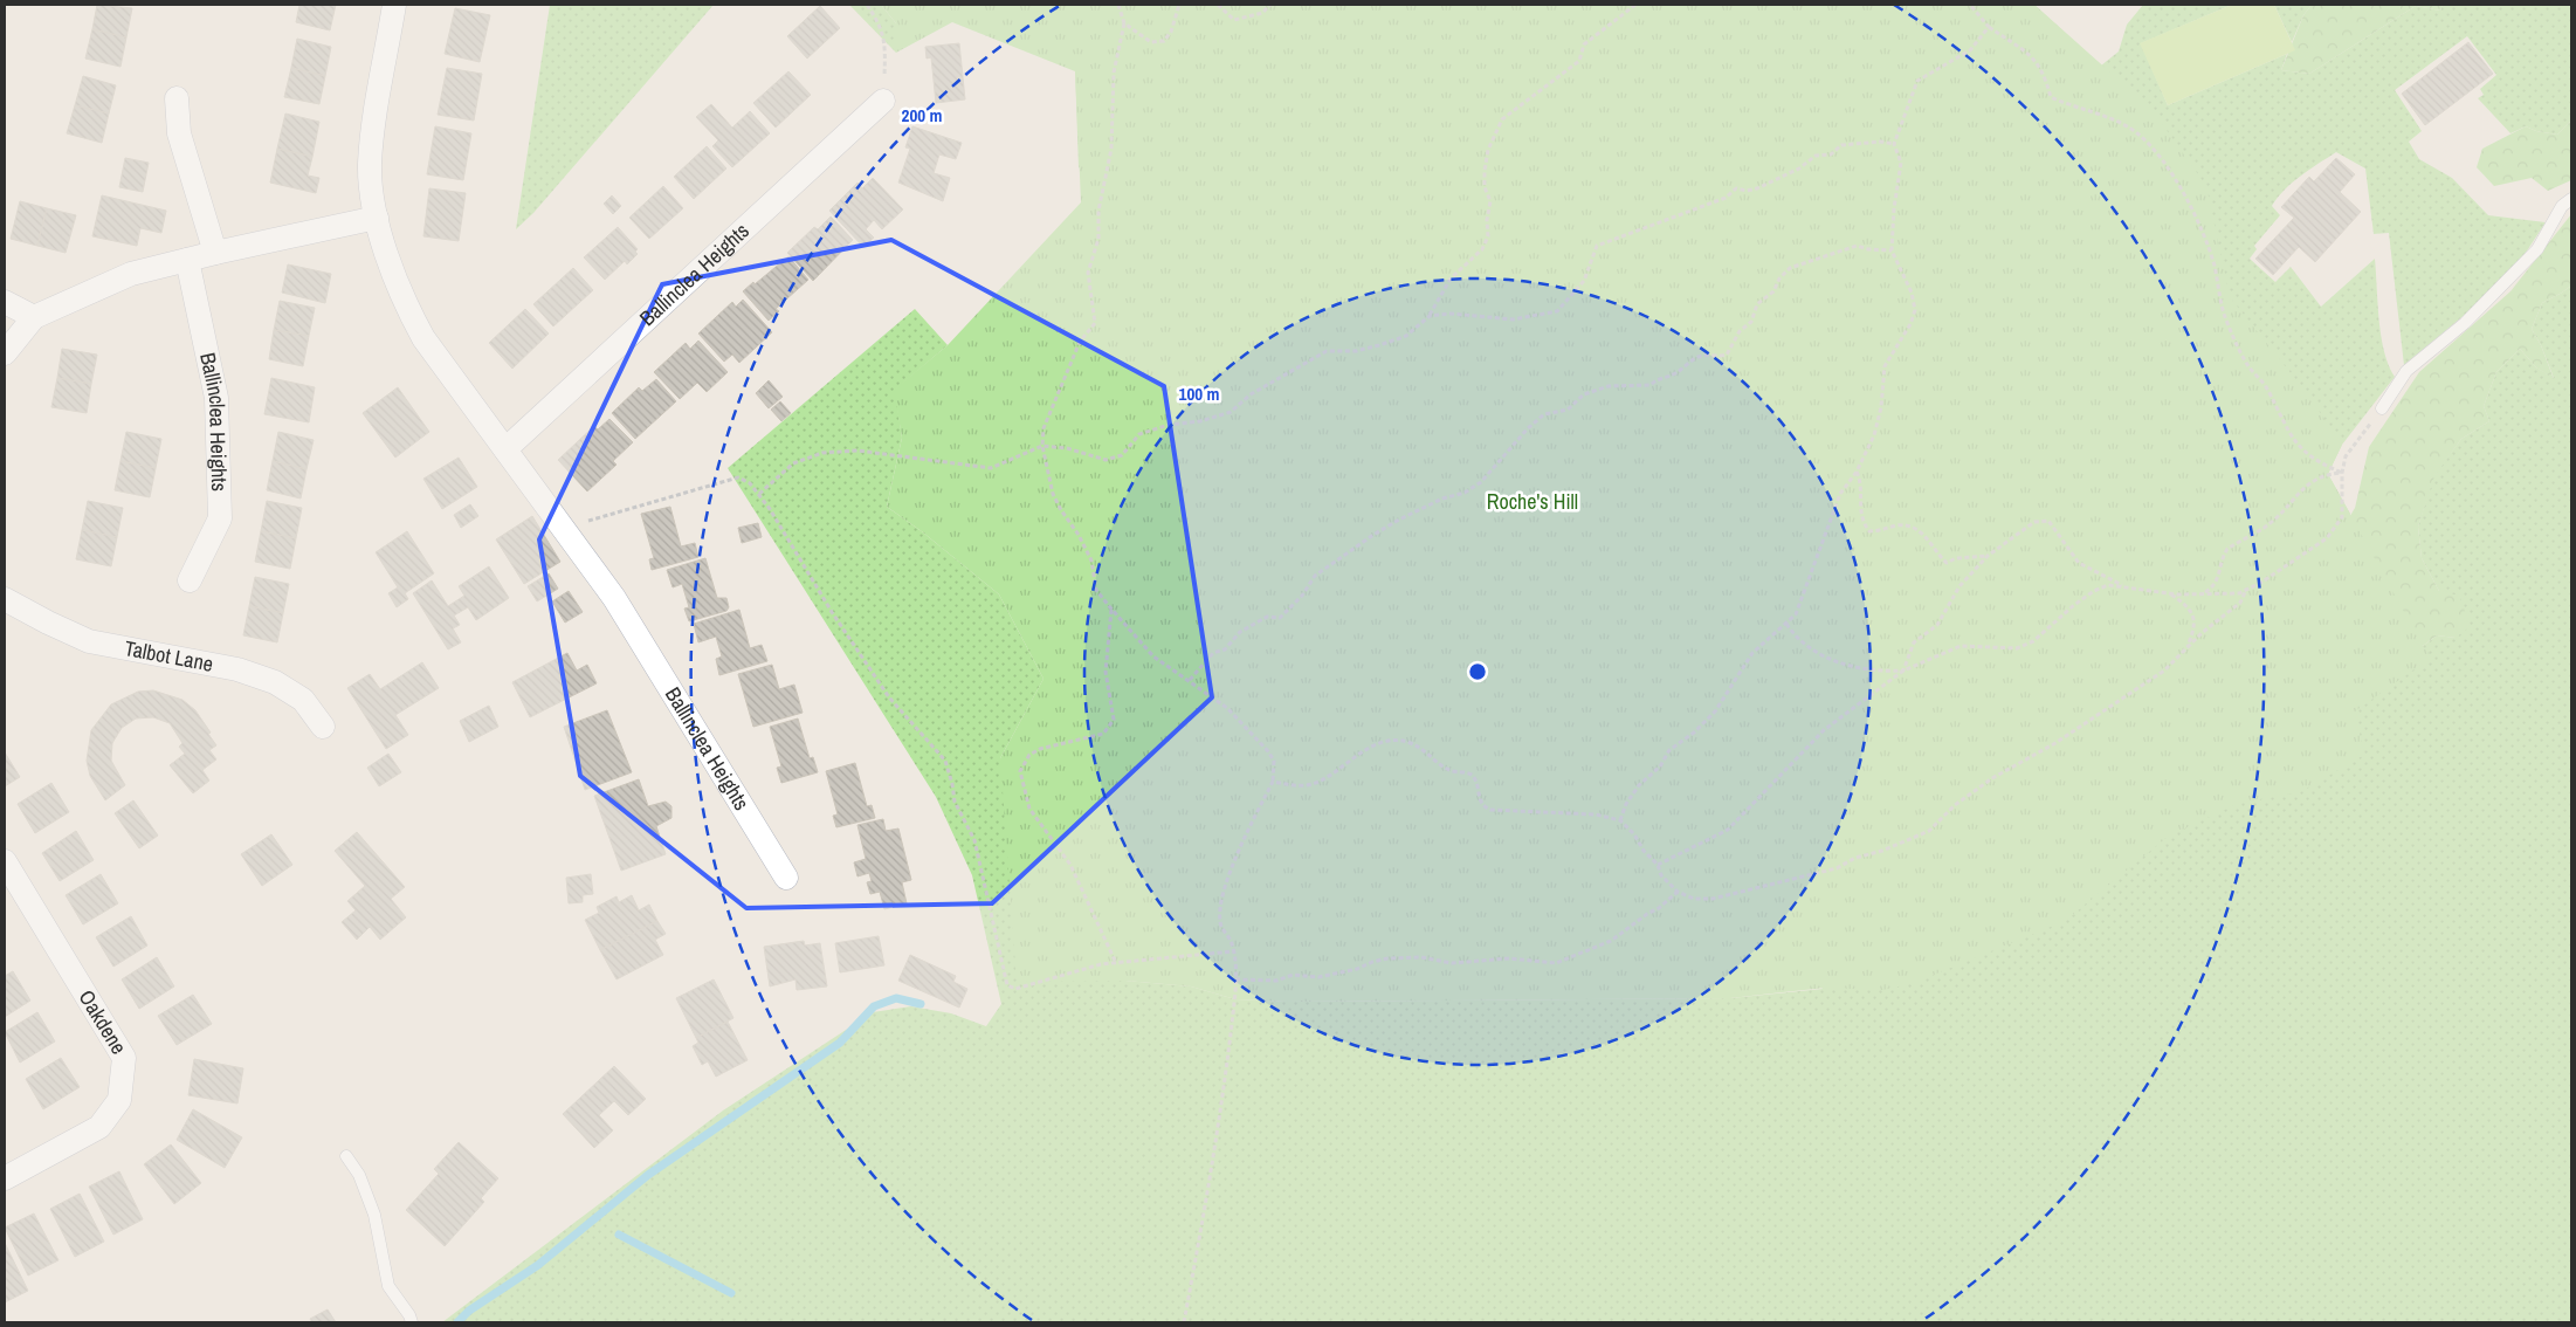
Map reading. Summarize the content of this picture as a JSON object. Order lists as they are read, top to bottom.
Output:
{
  "streets": {
    "street": ["Ballinclea Heights", "Talbot Lane", "Oakdene"]
  },
  "parks": ["Roche's Hill"],
  "rings": ["200 m", "100 m"]
}
